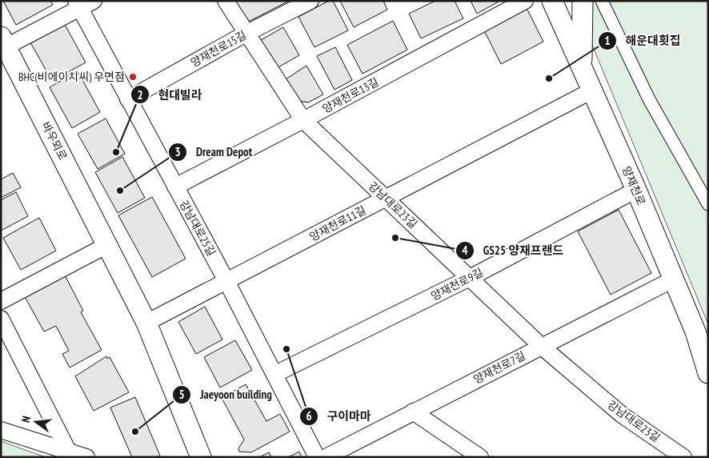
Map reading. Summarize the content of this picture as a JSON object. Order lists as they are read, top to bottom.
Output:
{
  "streets": {
    "street": [
      "양재천로15길",
      "양재천로13길",
      "바우뫼로",
      "양재천로",
      "강남대로23길",
      "양재천로11길",
      "강남대로25길",
      "양재천로9길",
      "양재천로7길"
    ]
  },
  "crossings": [
    ["양재천로15길", "강남대로23길"],
    ["양재천로15길", "강남대로25길"],
    ["양재천로13길", "강남대로23길"],
    ["양재천로13길", "강남대로25길"],
    ["바우뫼로", "양재천로11길"],
    ["양재천로", "양재천로11길"],
    ["양재천로", "양재천로9길"],
    ["양재천로", "양재천로7길"],
    ["강남대로23길", "양재천로11길"],
    ["강남대로23길", "양재천로9길"],
    ["강남대로23길", "양재천로7길"],
    ["양재천로11길", "강남대로25길"],
    ["강남대로25길", "양재천로9길"]
  ],
  "places": [
    "BHC(비에이치씨) 우면점",
    "해운대횟집",
    "현대빌라",
    "Dream Depot",
    "GS25 양재프랜드",
    "구이마마",
    "Jaeyoon building"
  ],
  "north": "left"
}
